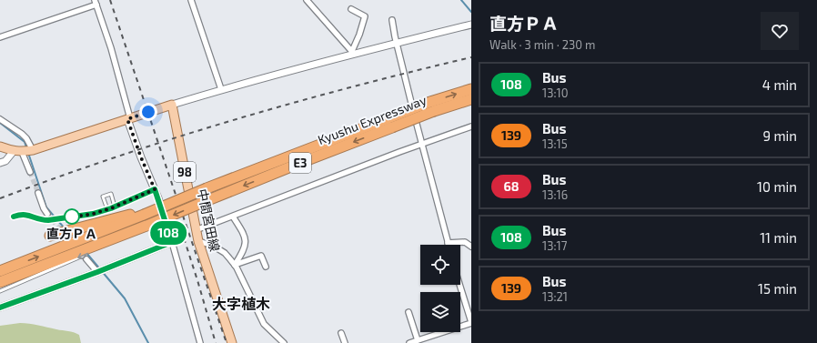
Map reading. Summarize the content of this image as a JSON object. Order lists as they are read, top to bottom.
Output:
{
  "streets": {
    "highway": ["Kyushu Expressway", "E3"],
    "main road": ["98", "中間宮田線"]
  },
  "districts": ["大字植木"],
  "places": ["直方ＰＡ"],
  "lines": ["bus line 108"],
  "page": {
    "on_map": "108",
    "heading": ["直方ＰＡ", "Walk · 3 min · 230 m"],
    "list": [
      {
        "mark": "108",
        "name": "Bus",
        "note": "13:10",
        "value": "4 min"
      },
      {
        "mark": "139",
        "name": "Bus",
        "note": "13:15",
        "value": "9 min"
      },
      {
        "mark": "68",
        "name": "Bus",
        "note": "13:16",
        "value": "10 min"
      },
      {
        "mark": "108",
        "name": "Bus",
        "note": "13:17",
        "value": "11 min"
      },
      {
        "mark": "139",
        "name": "Bus",
        "note": "13:21",
        "value": "15 min"
      }
    ]
  }
}
